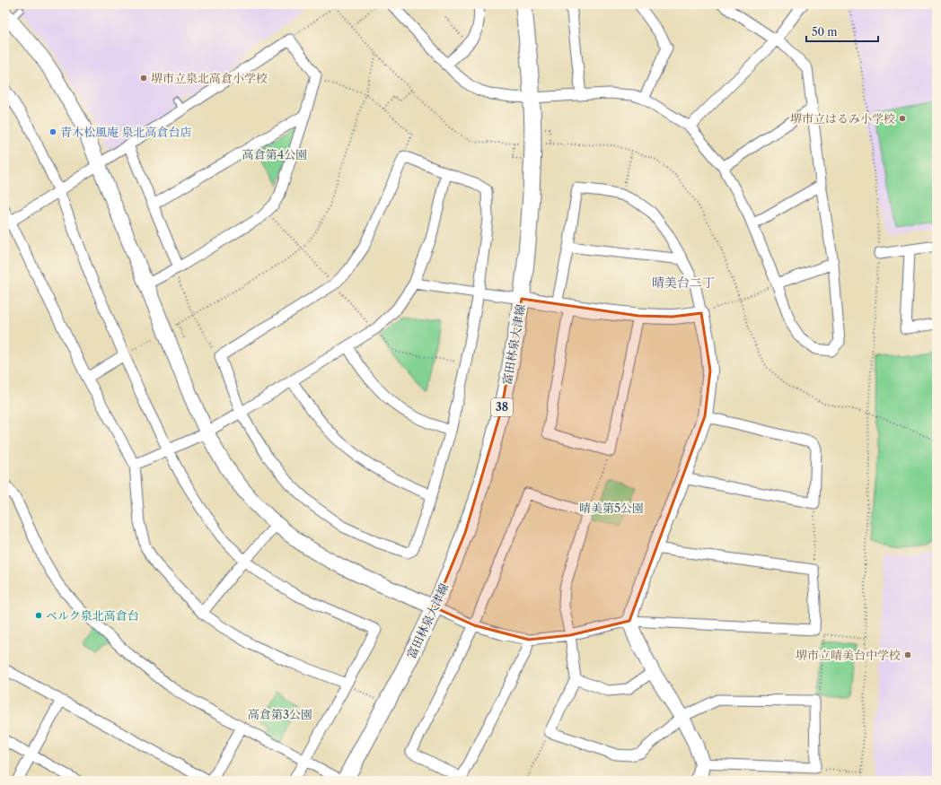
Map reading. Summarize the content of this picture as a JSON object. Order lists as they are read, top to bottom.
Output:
{
  "streets": {
    "main road": ["富田林泉大津線", "38"]
  },
  "districts": ["晴美台二丁"],
  "parks": ["高倉第4公園", "晴美第5公園", "高倉第3公園"],
  "places": [
    "堺市立泉北高倉小学校",
    "堺市立はるみ小学校",
    "青木松風庵 泉北高倉台店",
    "ベルク泉北高倉台",
    "堺市立晴美台中学校"
  ],
  "scale_bar": "50 m"
}
